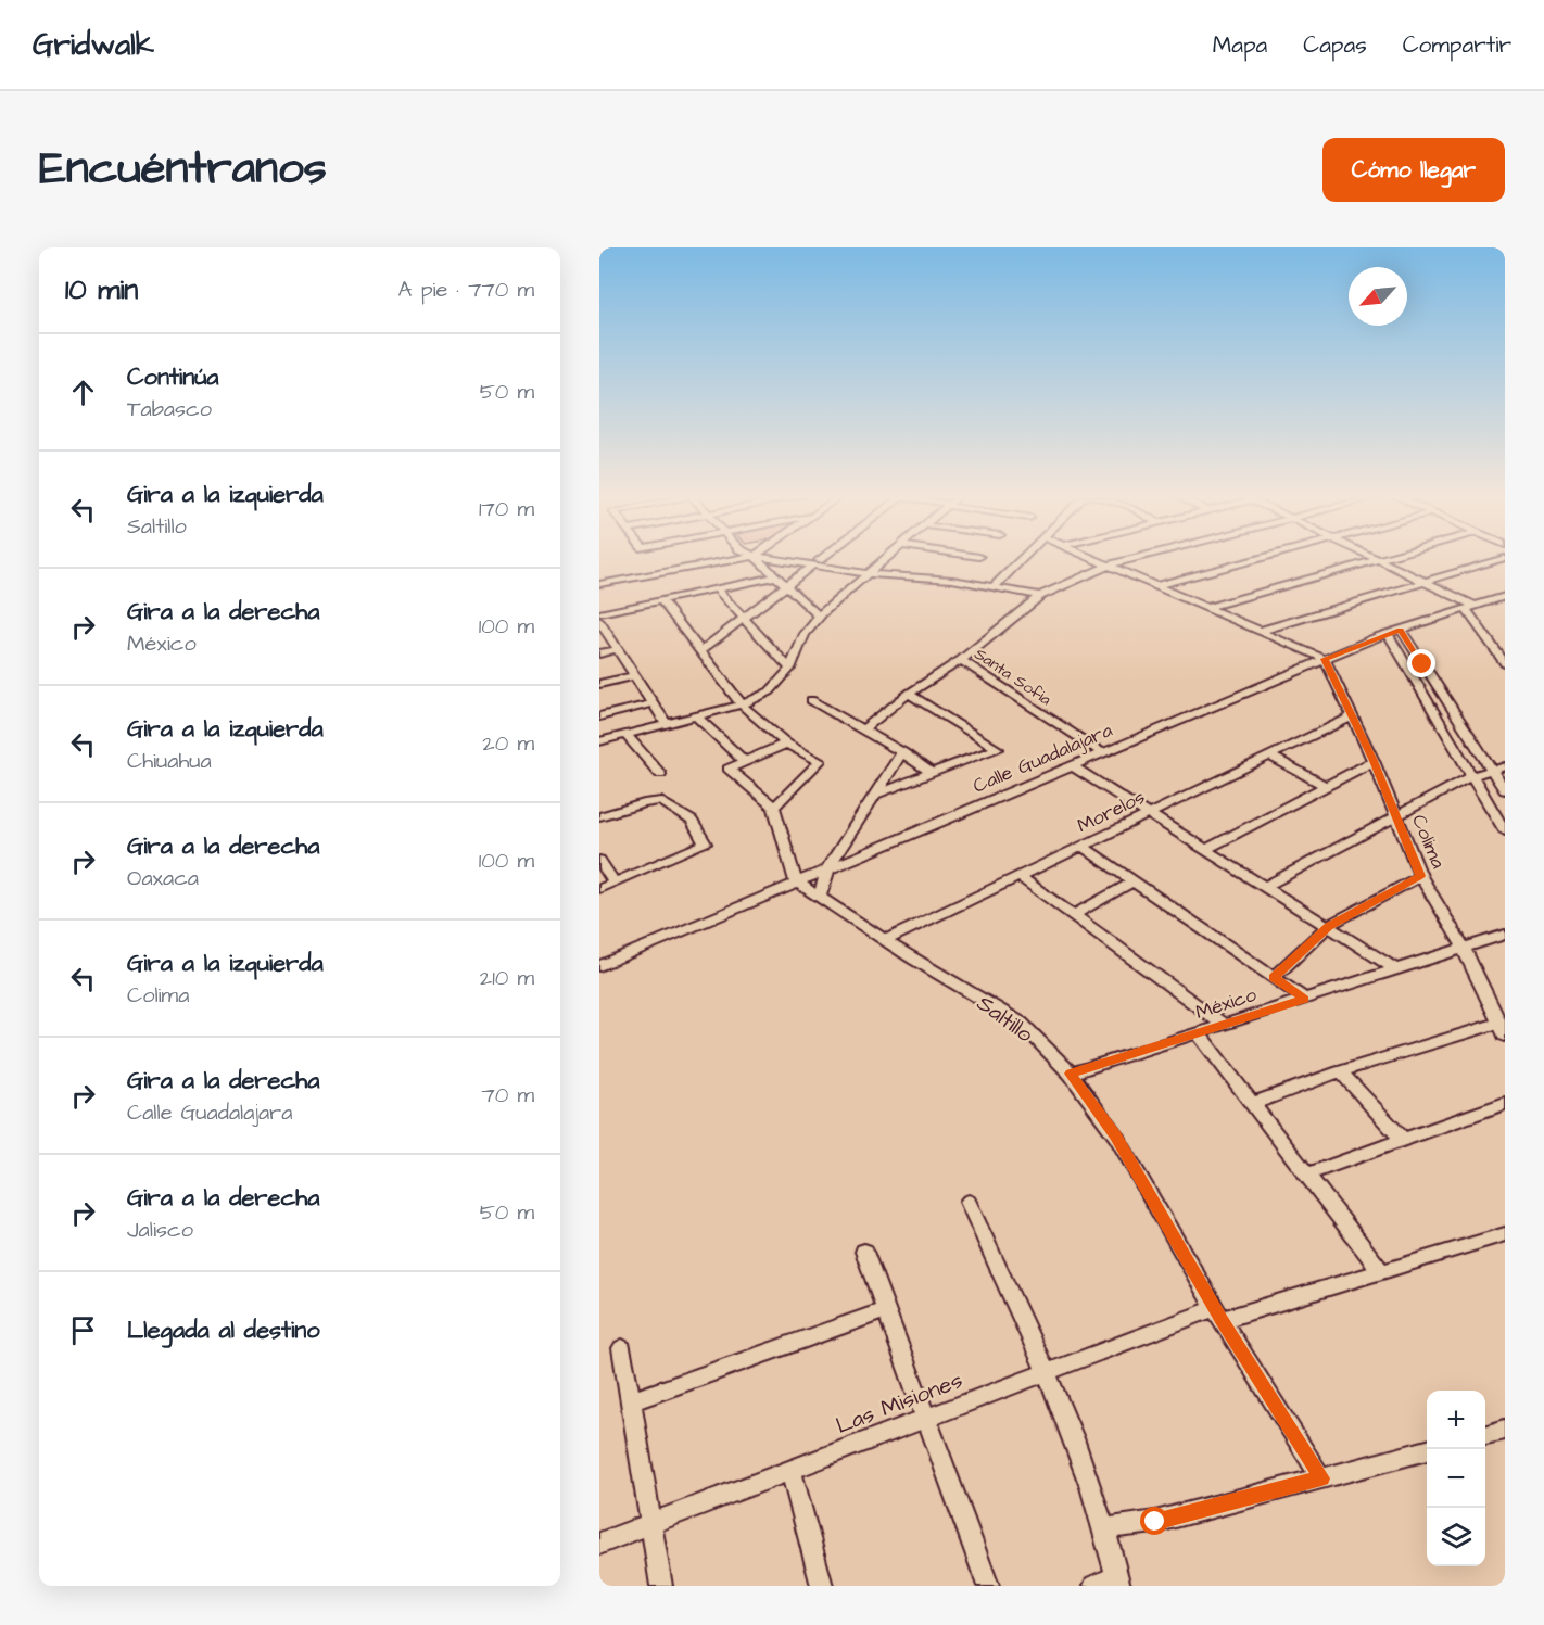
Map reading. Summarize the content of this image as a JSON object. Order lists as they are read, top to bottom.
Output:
{
  "streets": {
    "street": [
      "Santa Sofia",
      "Calle Guadalajara",
      "Morelos",
      "Colima",
      "México",
      "Saltillo",
      "Las Misiones"
    ]
  },
  "crossings": [
    ["Santa Sofia", "Calle Guadalajara"],
    ["Calle Guadalajara", "Colima"],
    ["Calle Guadalajara", "Saltillo"],
    ["Morelos", "Colima"],
    ["Morelos", "Saltillo"],
    ["Colima", "México"],
    ["México", "Saltillo"],
    ["Saltillo", "Las Misiones"]
  ],
  "north": "bottom left",
  "page": {
    "header": "Gridwalk",
    "nav": ["Mapa", "Capas", "Compartir"],
    "title": "Encuéntranos",
    "buttons": "Cómo llegar",
    "heading": ["10 min", "A pie · 770 m"],
    "list": [
      ["Continúa", "Tabasco", "50 m"],
      ["Gira a la izquierda", "Saltillo", "170 m"],
      ["Gira a la derecha", "México", "100 m"],
      ["Gira a la izquierda", "Chiuahua", "20 m"],
      ["Gira a la derecha", "Oaxaca", "100 m"],
      ["Gira a la izquierda", "Colima", "210 m"],
      ["Gira a la derecha", "Calle Guadalajara", "70 m"],
      ["Gira a la derecha", "Jalisco", "50 m"],
      "Llegada al destino"
    ],
    "map_buttons": ["+", "−"]
  }
}
